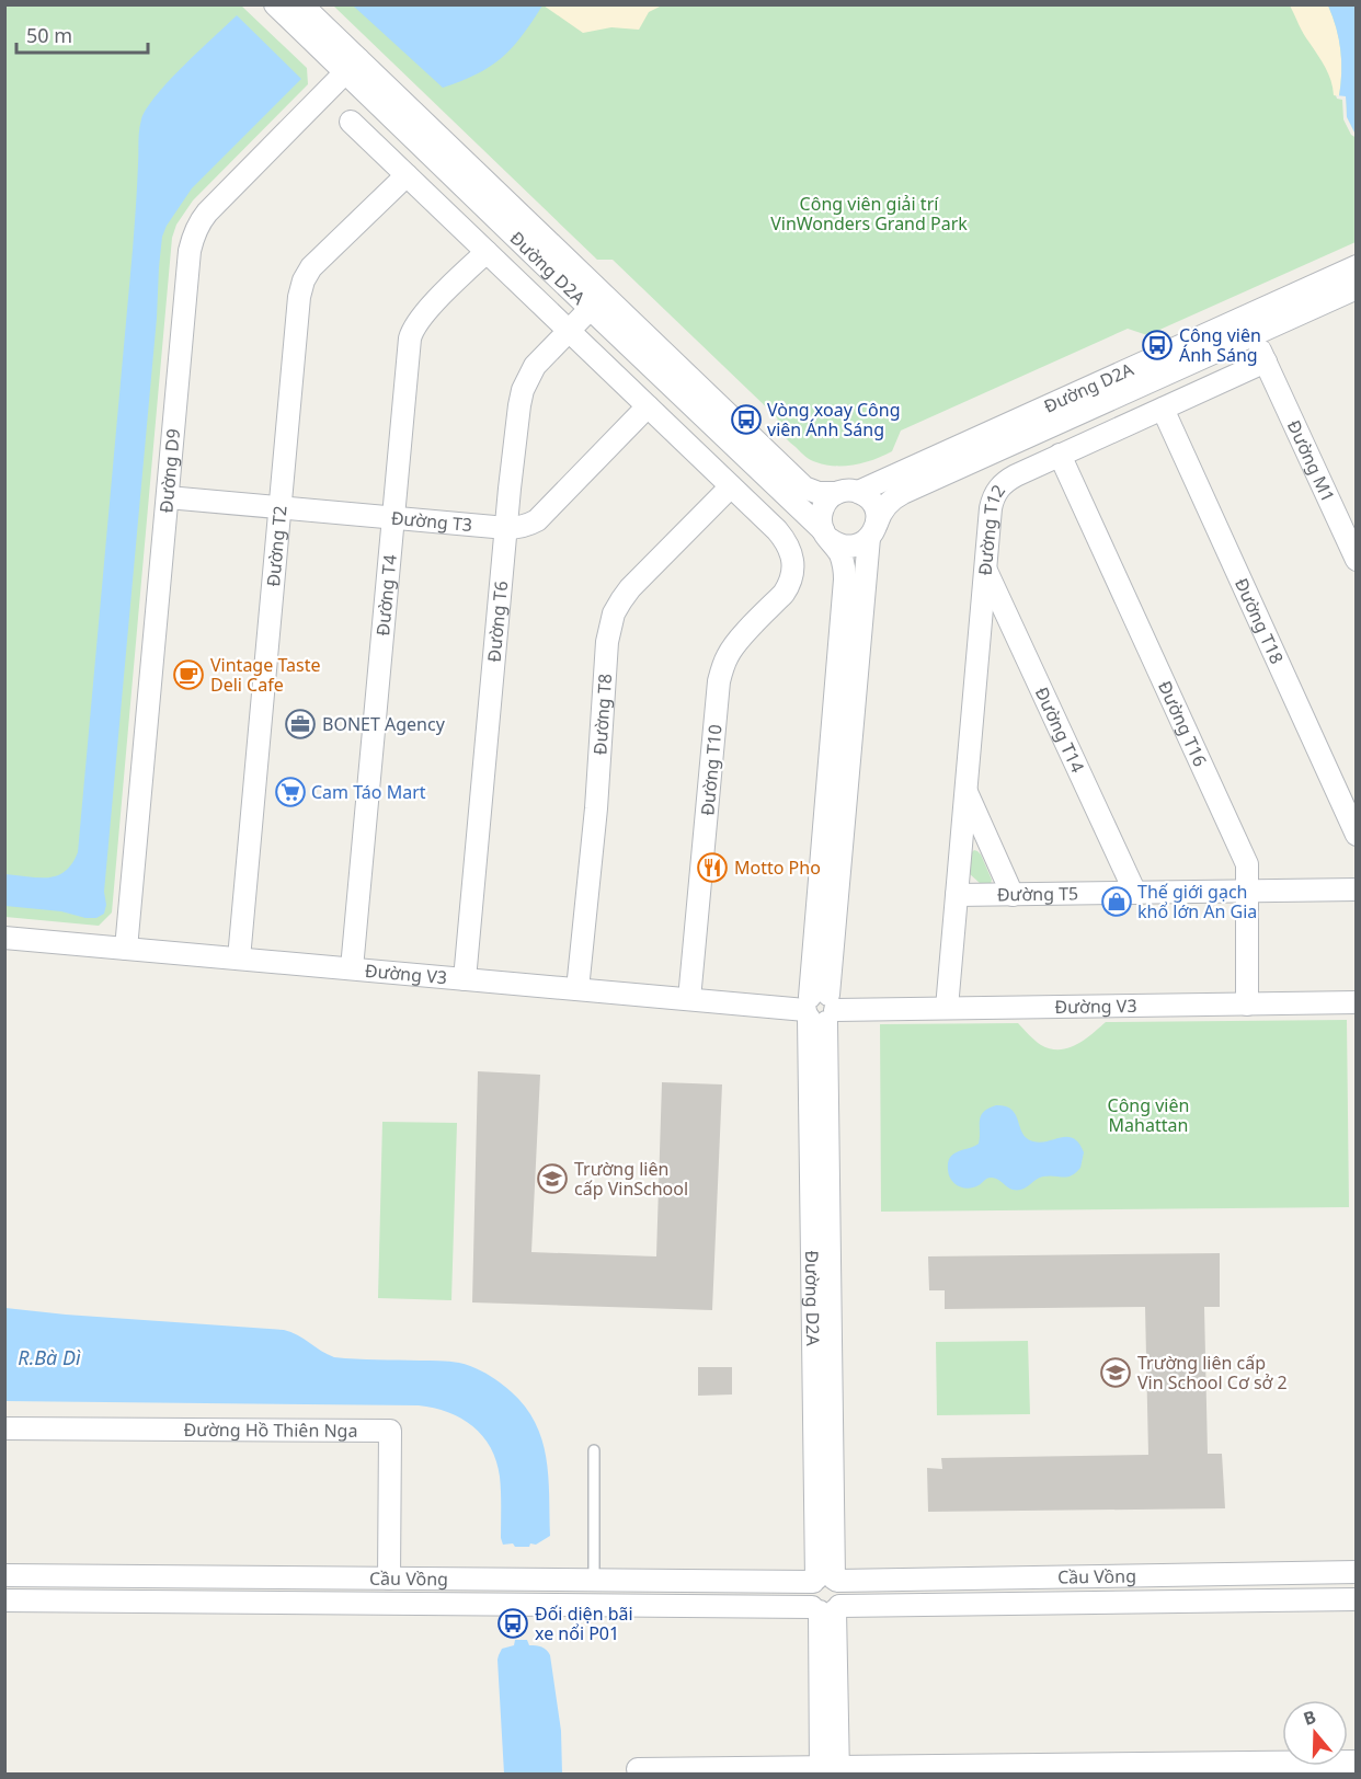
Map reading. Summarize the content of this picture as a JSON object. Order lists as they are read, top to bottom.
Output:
{
  "streets": {
    "street": [
      "Đường D2A",
      "Đường M1",
      "Đường D9",
      "Đường T3",
      "Đường T12",
      "Đường T2",
      "Đường T4",
      "Đường T18",
      "Đường T6",
      "Đường T8",
      "Đường T16",
      "Đường T14",
      "Đường T10",
      "Đường T5",
      "Đường V3",
      "Đường Hồ Thiên Nga",
      "Cầu Vồng"
    ]
  },
  "crossings": [
    ["Đường D2A", "Đường M1"],
    ["Đường D2A", "Đường D9"],
    ["Đường D2A", "Đường T6"],
    ["Đường D2A", "Đường V3"],
    ["Đường D2A", "Cầu Vồng"],
    ["Đường M1", "Đường T12"],
    ["Đường D9", "Đường T3"],
    ["Đường D9", "Đường V3"],
    ["Đường T3", "Đường T2"],
    ["Đường T3", "Đường T4"],
    ["Đường T3", "Đường T6"],
    ["Đường T12", "Đường T18"],
    ["Đường T12", "Đường T16"],
    ["Đường T12", "Đường T14"],
    ["Đường T12", "Đường T5"],
    ["Đường T12", "Đường V3"],
    ["Đường T2", "Đường V3"],
    ["Đường T4", "Đường V3"],
    ["Đường T6", "Đường V3"],
    ["Đường T8", "Đường T10"],
    ["Đường T8", "Đường V3"],
    ["Đường T16", "Đường T5"],
    ["Đường T16", "Đường V3"],
    ["Đường T14", "Đường T5"],
    ["Đường T10", "Đường V3"],
    ["Đường Hồ Thiên Nga", "Cầu Vồng"]
  ],
  "water": ["R.Bà Dì"],
  "parks": ["Công viên giải trí VinWonders Grand Park", "Công viên Mahattan"],
  "places": {
    "bus stop": ["Công viên Ánh Sáng", "Vòng xoay Công viên Ánh Sáng", "Đối diện bãi xe nổi P01"],
    "cafe": ["Vintage Taste Deli Cafe"],
    "office": ["BONET Agency"],
    "supermarket": ["Cam Táo Mart"],
    "restaurant": ["Motto Pho"],
    "shop": ["Thế giới gạch khổ lớn An Gia"],
    "school or university": ["Trường liên cấp VinSchool", "Trường liên cấp Vin School Cơ sở 2"]
  },
  "scale_bar": "50 m",
  "north": "top"
}
